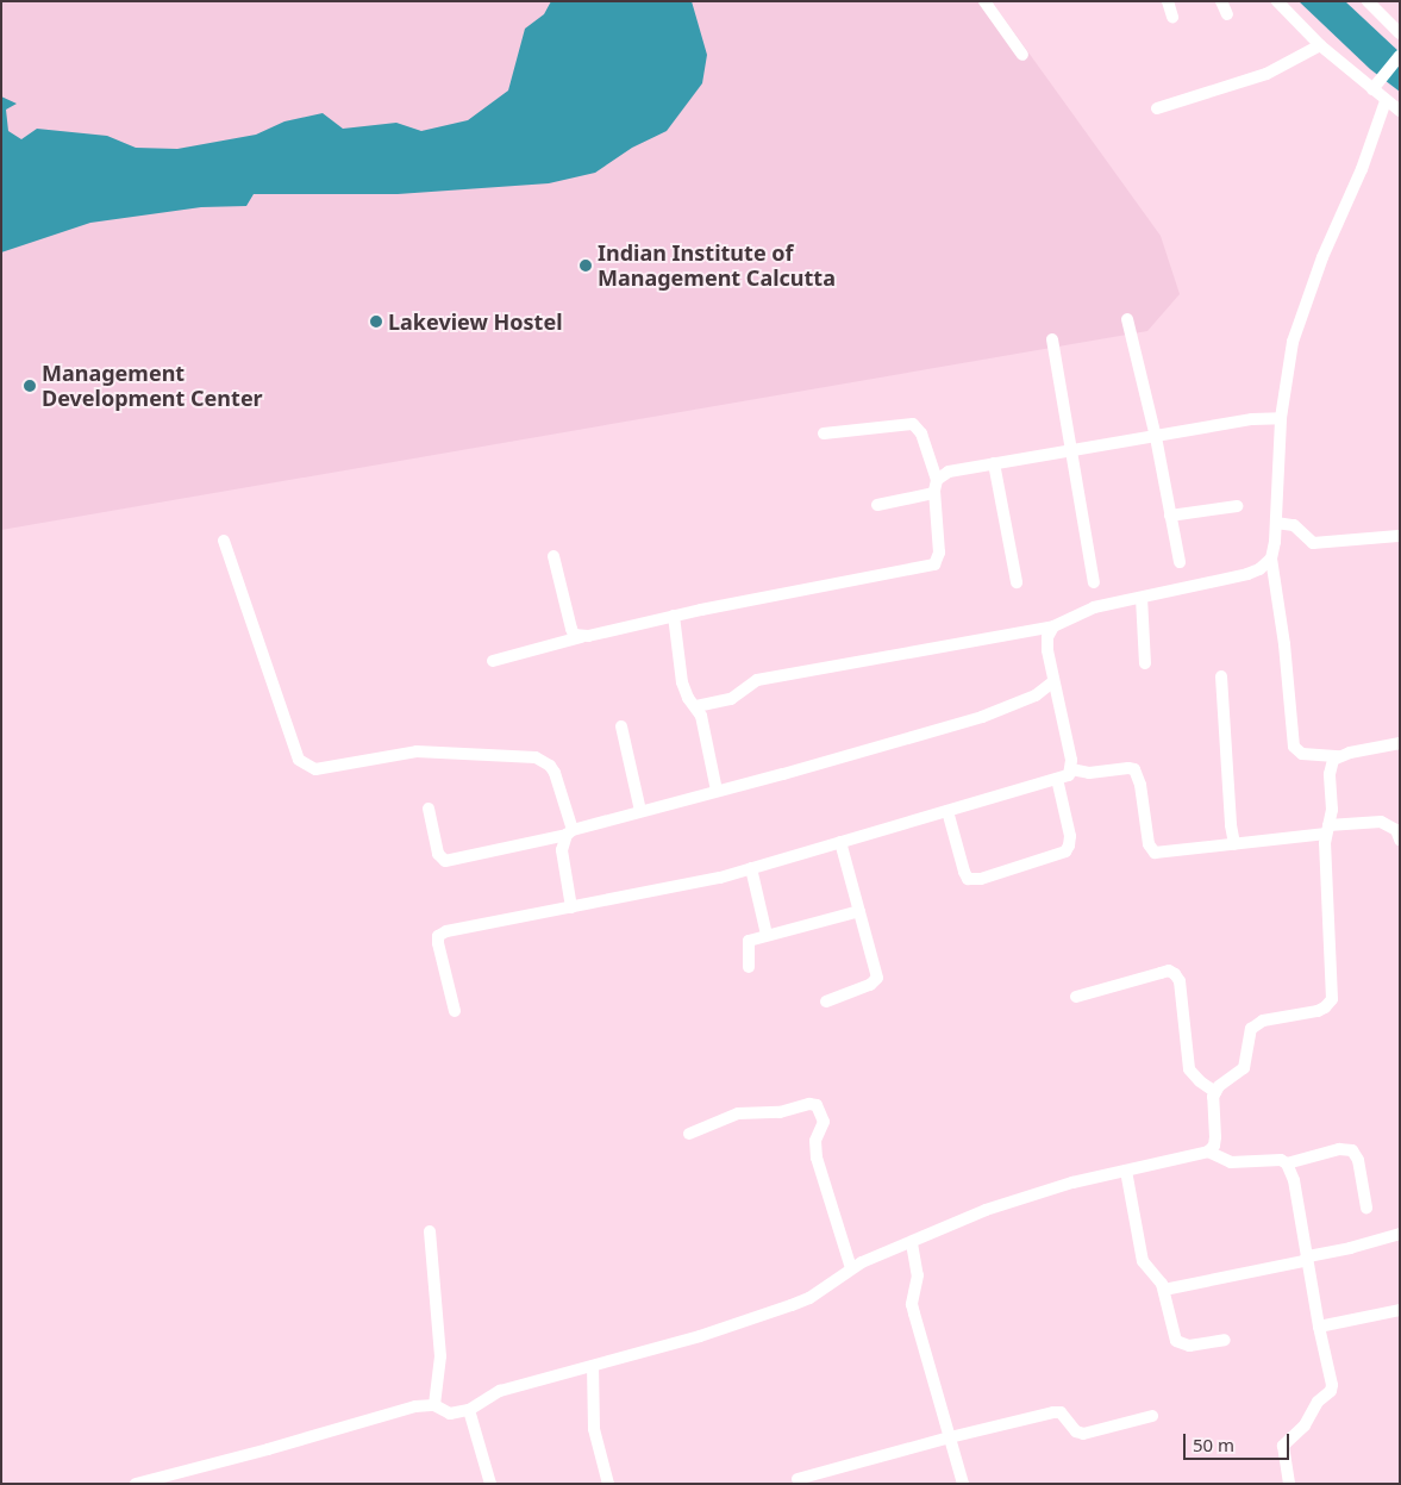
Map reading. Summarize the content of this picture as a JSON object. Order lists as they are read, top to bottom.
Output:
{
  "places": ["Indian Institute of Management Calcutta", "Lakeview Hostel", "Management Development Center"],
  "scale_bar": "50 m"
}
